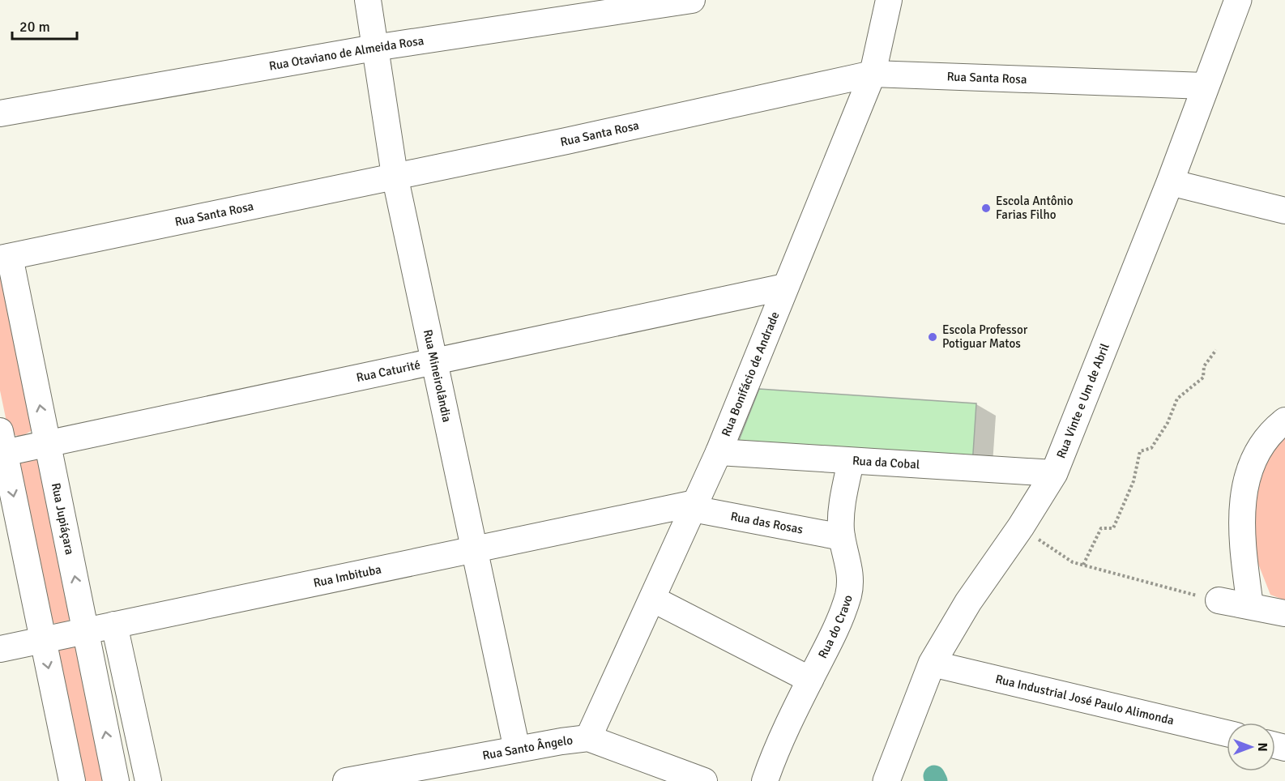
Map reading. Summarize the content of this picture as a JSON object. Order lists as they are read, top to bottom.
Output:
{
  "streets": {
    "main road": ["Rua Vinte e Um de Abril"],
    "street": [
      "Rua Otaviano de Almeida Rosa",
      "Rua Santa Rosa",
      "Rua Caturité",
      "Rua Bonifácio de Andrade",
      "Rua Mineirolândia",
      "Rua da Cobal",
      "Rua Jupiáçara",
      "Rua das Rosas",
      "Rua Imbituba",
      "Rua do Cravo",
      "Rua Industrial José Paulo Alimonda",
      "Rua Santo Ângelo"
    ]
  },
  "crossings": [
    ["Rua Otaviano de Almeida Rosa", "Rua Mineirolândia"],
    ["Rua Santa Rosa", "Rua Bonifácio de Andrade"],
    ["Rua Santa Rosa", "Rua Mineirolândia"],
    ["Rua Santa Rosa", "Rua Vinte e Um de Abril"],
    ["Rua Santa Rosa", "Rua Jupiáçara"],
    ["Rua Caturité", "Rua Bonifácio de Andrade"],
    ["Rua Caturité", "Rua Mineirolândia"],
    ["Rua Caturité", "Rua Jupiáçara"],
    ["Rua Bonifácio de Andrade", "Rua da Cobal"],
    ["Rua Bonifácio de Andrade", "Rua das Rosas"],
    ["Rua Bonifácio de Andrade", "Rua Imbituba"],
    ["Rua Bonifácio de Andrade", "Rua Santo Ângelo"],
    ["Rua Mineirolândia", "Rua Imbituba"],
    ["Rua Mineirolândia", "Rua Santo Ângelo"],
    ["Rua Vinte e Um de Abril", "Rua da Cobal"],
    ["Rua Vinte e Um de Abril", "Rua Industrial José Paulo Alimonda"],
    ["Rua da Cobal", "Rua do Cravo"],
    ["Rua Jupiáçara", "Rua Imbituba"],
    ["Rua das Rosas", "Rua Imbituba"],
    ["Rua das Rosas", "Rua do Cravo"]
  ],
  "places": ["Escola Antônio Farias Filho", "Escola Professor Potiguar Matos"],
  "scale_bar": "20 m",
  "north": "right"
}
